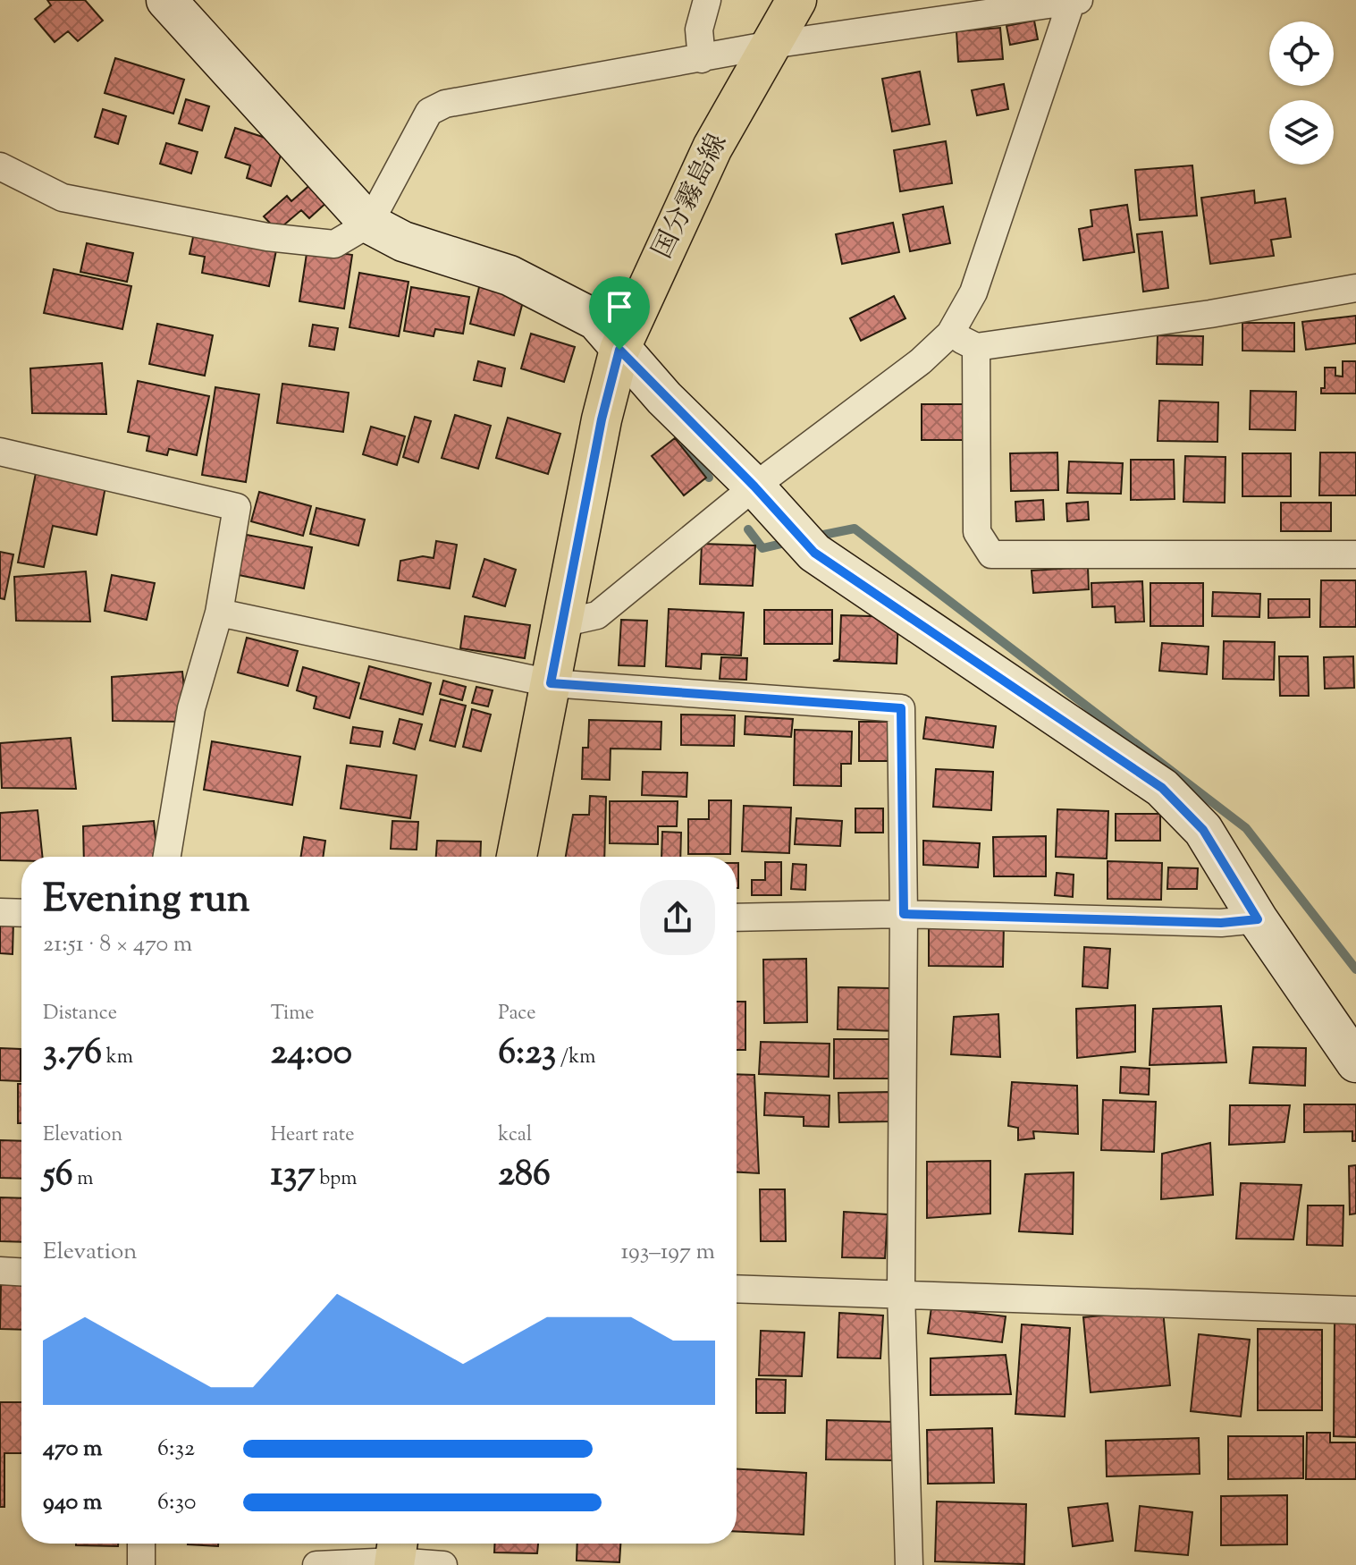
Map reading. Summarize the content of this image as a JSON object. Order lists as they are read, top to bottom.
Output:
{
  "streets": {
    "main road": ["国分霧島線"]
  },
  "page": {
    "heading": ["Evening run", "21:51 · 8 × 470 m"],
    "stats": [
      ["Distance", "3.76 km"],
      ["Time", "24:00"],
      ["Pace", "6:23 /km"],
      ["Elevation", "56 m"],
      ["Heart rate", "137 bpm"],
      ["kcal", "286"]
    ],
    "chart": ["Elevation", "193–197 m"],
    "list": [
      {
        "name": "470 m",
        "note": "6:32"
      },
      {
        "name": "940 m",
        "note": "6:30"
      }
    ]
  }
}
